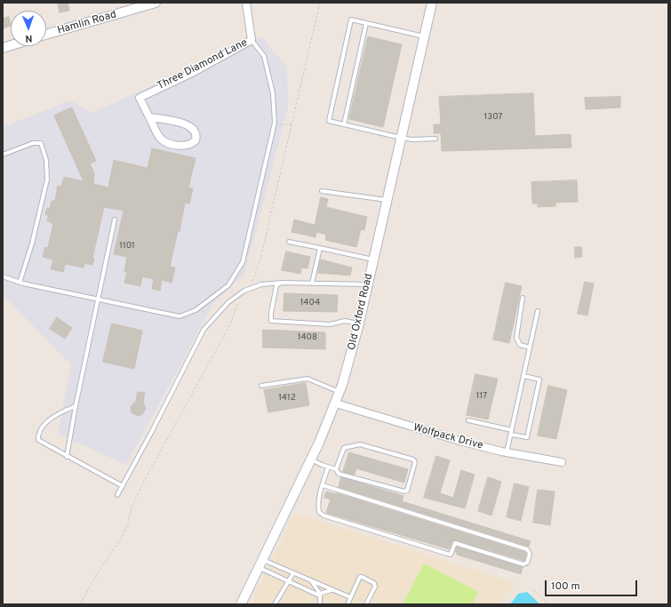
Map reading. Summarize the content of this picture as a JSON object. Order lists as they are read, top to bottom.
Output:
{
  "streets": {
    "street": [
      "Hamlin Road",
      "Three Diamond Lane",
      "Old Oxford Road",
      "Wolfpack Drive"
    ]
  },
  "crossings": [
    ["Old Oxford Road", "Wolfpack Drive"]
  ],
  "house_numbers": [
    "1307",
    "1101",
    "1404",
    "1408",
    "117",
    "1412"
  ],
  "scale_bar": "100 m",
  "north": "bottom"
}
